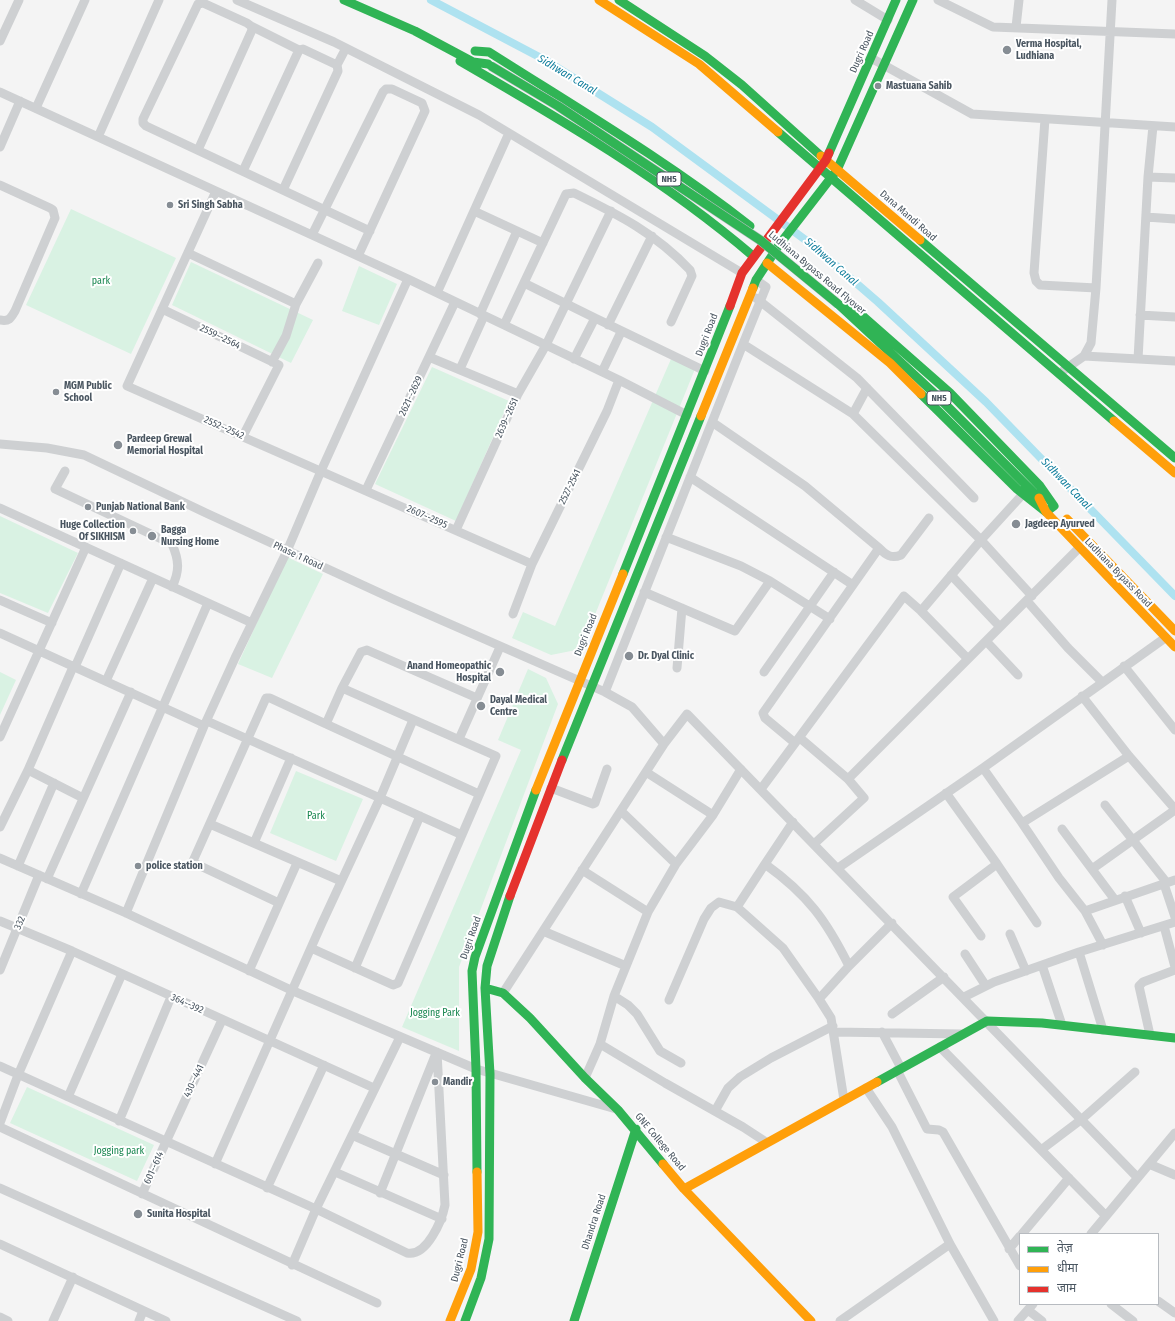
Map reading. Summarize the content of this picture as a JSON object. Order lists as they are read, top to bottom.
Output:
{
  "streets": {
    "main road": [
      "Dugri Road",
      "NH5",
      "Dana Mandi Road",
      "Ludhiana Bypass Road Flyover",
      "Ludhiana Bypass Road",
      "GNE College Road",
      "Dhandra Road"
    ],
    "street": [
      "2559--2564",
      "2621--2629",
      "2639--2651",
      "2552--2542",
      "2527-2541",
      "2607--2595",
      "Phase 1 Road",
      "332",
      "364--392",
      "430--441",
      "601--614"
    ]
  },
  "crossings": [
    ["Dugri Road", "Dana Mandi Road"],
    ["Dugri Road", "Ludhiana Bypass Road Flyover"],
    ["Dugri Road", "Phase 1 Road"],
    ["NH5", "Ludhiana Bypass Road Flyover"],
    ["Ludhiana Bypass Road Flyover", "Ludhiana Bypass Road"],
    ["2559--2564", "2552--2542"],
    ["2621--2629", "2639--2651"],
    ["2621--2629", "2607--2595"],
    ["2639--2651", "2607--2595"],
    ["2552--2542", "2607--2595"],
    ["2527-2541", "2607--2595"],
    ["332", "364--392"],
    ["364--392", "430--441"],
    ["430--441", "601--614"],
    ["GNE College Road", "Dhandra Road"]
  ],
  "water": ["Sidhwan Canal"],
  "parks": [
    "park",
    "Park",
    "Jogging Park",
    "Jogging park"
  ],
  "places": [
    "Verma Hospital, Ludhiana",
    "Mastuana Sahib",
    "Sri Singh Sabha",
    "MGM Public School",
    "Pardeep Grewal Memorial Hospital",
    "Punjab National Bank",
    "Jagdeep Ayurved",
    "Huge Collection Of SIKHISM",
    "Bagga Nursing Home",
    "Dr. Dyal Clinic",
    "Anand Homeopathic Hospital",
    "Dayal Medical Centre",
    "police station",
    "Mandir",
    "Sunita Hospital"
  ],
  "legend": ["तेज़", "धीमा", "जाम"]
}
